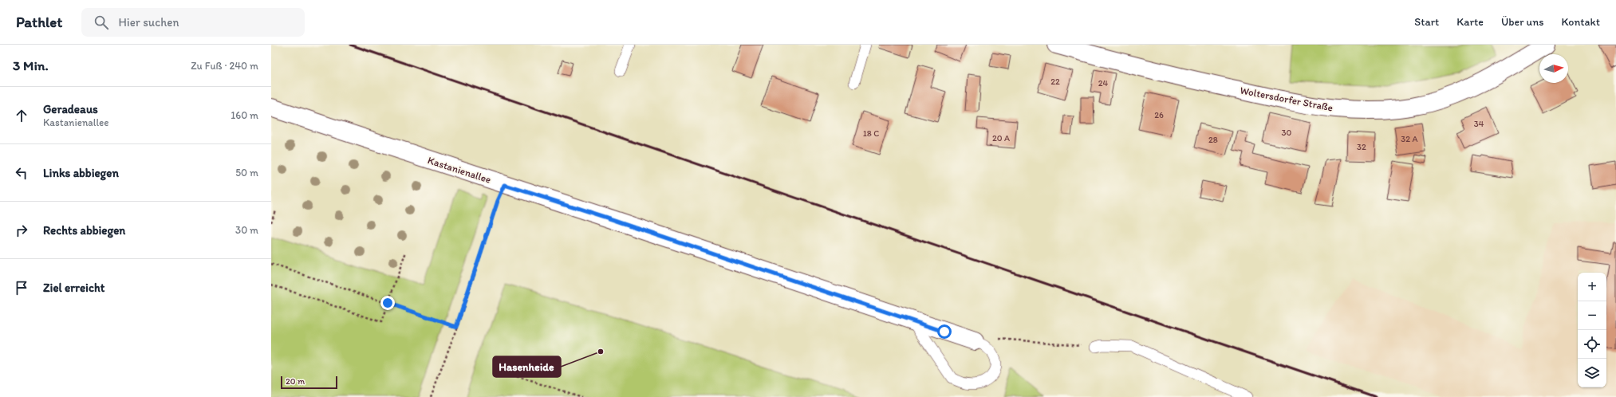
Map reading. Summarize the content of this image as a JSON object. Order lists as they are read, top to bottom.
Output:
{
  "streets": {
    "street": ["Woltersdorfer Straße", "Kastanienallee"]
  },
  "places": ["Hasenheide"],
  "house_numbers": [
    "22",
    "24",
    "26",
    "34",
    "30",
    "18 C",
    "20 A",
    "32 A",
    "28",
    "32"
  ],
  "scale_bar": "20 m",
  "north": "right",
  "page": {
    "header": "Pathlet",
    "search": "Hier suchen",
    "nav": [
      "Start",
      "Karte",
      "Über uns",
      "Kontakt"
    ],
    "heading": ["3 Min.", "Zu Fuß · 240 m"],
    "list": [
      ["Geradeaus", "Kastanienallee", "160 m"],
      ["Links abbiegen", "50 m"],
      ["Rechts abbiegen", "30 m"],
      "Ziel erreicht"
    ],
    "map_buttons": ["+", "−"],
    "scale": "20 m"
  }
}
